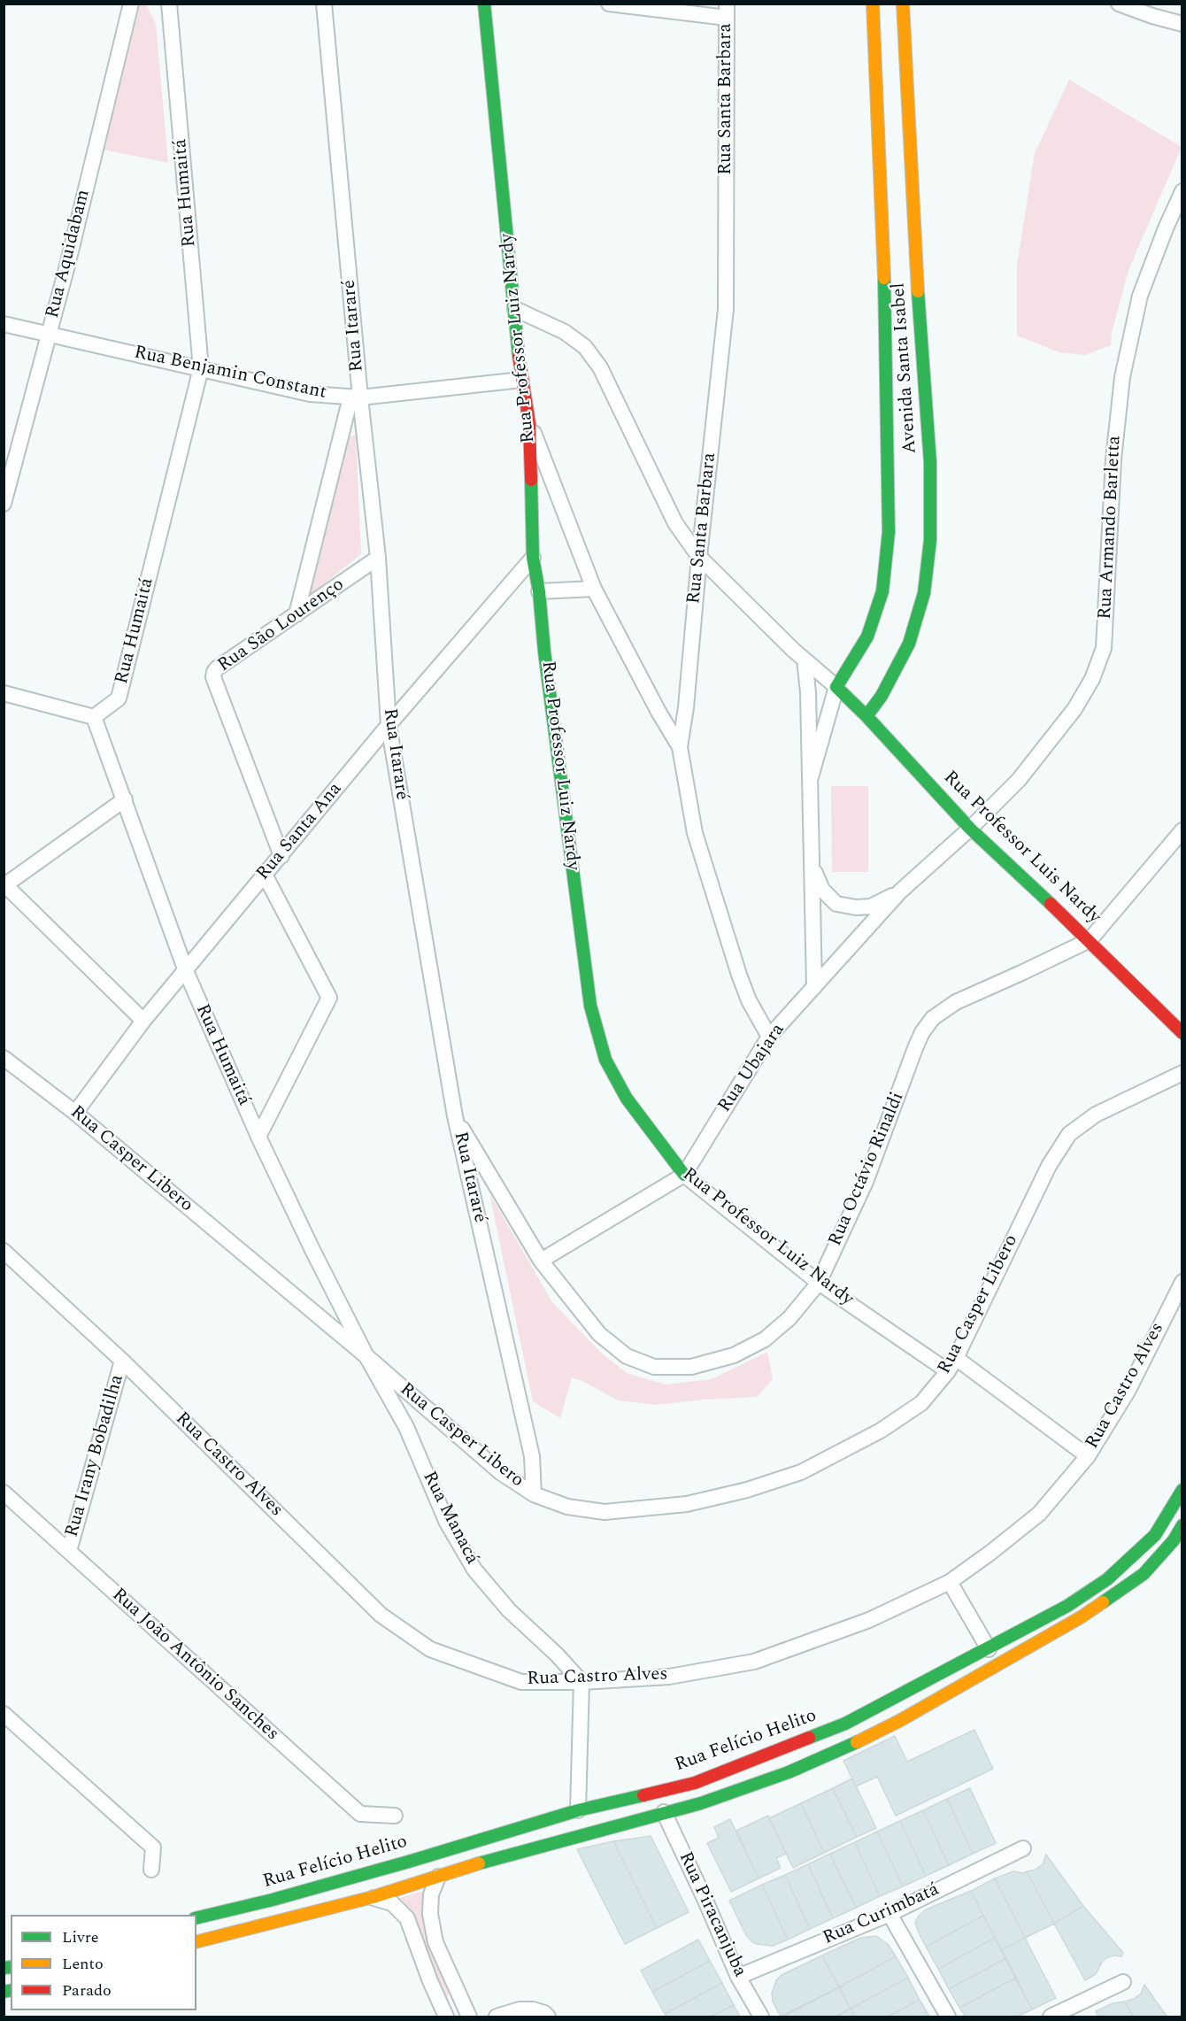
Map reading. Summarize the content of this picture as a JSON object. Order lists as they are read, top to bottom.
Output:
{
  "streets": {
    "main road": [
      "Rua Professor Luiz Nardy",
      "Avenida Santa Isabel",
      "Rua Professor Luis Nardy",
      "Rua Felício Helito"
    ],
    "street": [
      "Rua Santa Barbara",
      "Rua Humaitá",
      "Rua Aquidabam",
      "Rua Itararé",
      "Rua Benjamin Constant",
      "Rua Armando Barletta",
      "Rua São Lourenço",
      "Rua Santa Ana",
      "Rua Ubajara",
      "Rua Casper Libero",
      "Rua Octávio Rinaldi",
      "Rua Castro Alves",
      "Rua Irany Bobadilha",
      "Rua Manacá",
      "Rua João Antônio Sanches",
      "Rua Piracanjuba",
      "Rua Curimbatá"
    ]
  },
  "crossings": [
    ["Rua Santa Barbara", "Rua Ubajara"],
    ["Rua Humaitá", "Rua Benjamin Constant"],
    ["Rua Humaitá", "Rua Santa Ana"],
    ["Rua Humaitá", "Rua Casper Libero"],
    ["Rua Humaitá", "Rua Manacá"],
    ["Rua Aquidabam", "Rua Benjamin Constant"],
    ["Rua Itararé", "Rua Benjamin Constant"],
    ["Rua Itararé", "Rua São Lourenço"],
    ["Rua Itararé", "Rua Santa Ana"],
    ["Rua Itararé", "Rua Casper Libero"],
    ["Rua Itararé", "Rua Octávio Rinaldi"],
    ["Rua Professor Luiz Nardy", "Rua Benjamin Constant"],
    ["Rua Professor Luiz Nardy", "Rua Santa Ana"],
    ["Rua Professor Luiz Nardy", "Rua Ubajara"],
    ["Rua Professor Luiz Nardy", "Rua Casper Libero"],
    ["Rua Professor Luiz Nardy", "Rua Octávio Rinaldi"],
    ["Rua Professor Luiz Nardy", "Rua Castro Alves"],
    ["Avenida Santa Isabel", "Rua Professor Luis Nardy"],
    ["Rua Armando Barletta", "Rua Professor Luis Nardy"],
    ["Rua Armando Barletta", "Rua Ubajara"],
    ["Rua São Lourenço", "Rua Santa Ana"],
    ["Rua Santa Ana", "Rua Casper Libero"],
    ["Rua Professor Luis Nardy", "Rua Ubajara"],
    ["Rua Professor Luis Nardy", "Rua Octávio Rinaldi"],
    ["Rua Ubajara", "Rua Octávio Rinaldi"],
    ["Rua Casper Libero", "Rua Manacá"],
    ["Rua Castro Alves", "Rua Irany Bobadilha"],
    ["Rua Castro Alves", "Rua Manacá"],
    ["Rua Irany Bobadilha", "Rua João Antônio Sanches"],
    ["Rua Piracanjuba", "Rua Curimbatá"]
  ],
  "legend": ["Livre", "Lento", "Parado"]
}
